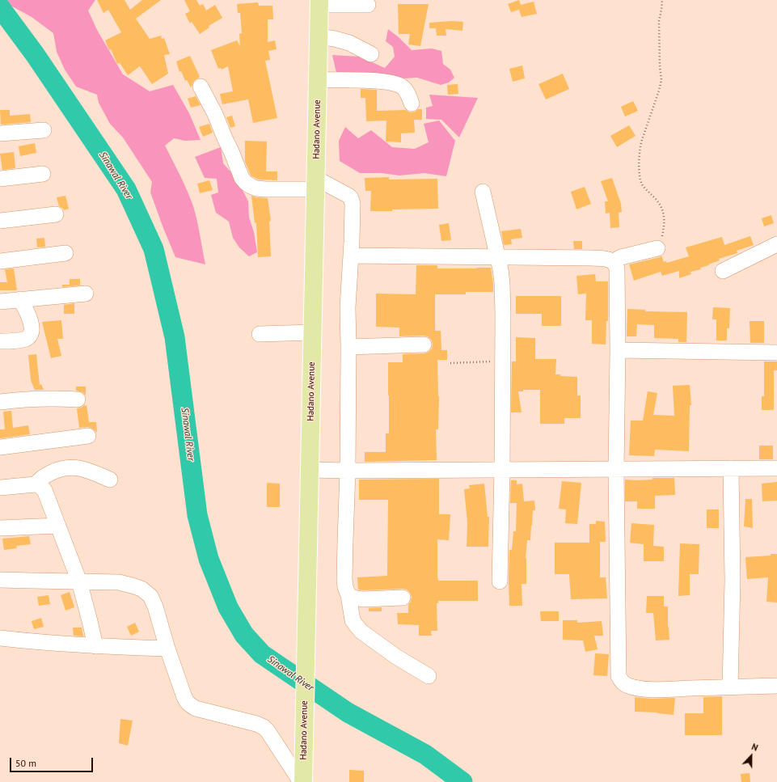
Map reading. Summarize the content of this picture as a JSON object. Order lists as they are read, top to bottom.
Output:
{
  "streets": {
    "main road": ["Hadano Avenue"]
  },
  "water": ["Sinawal River"],
  "scale_bar": "50 m",
  "north": "top"
}
